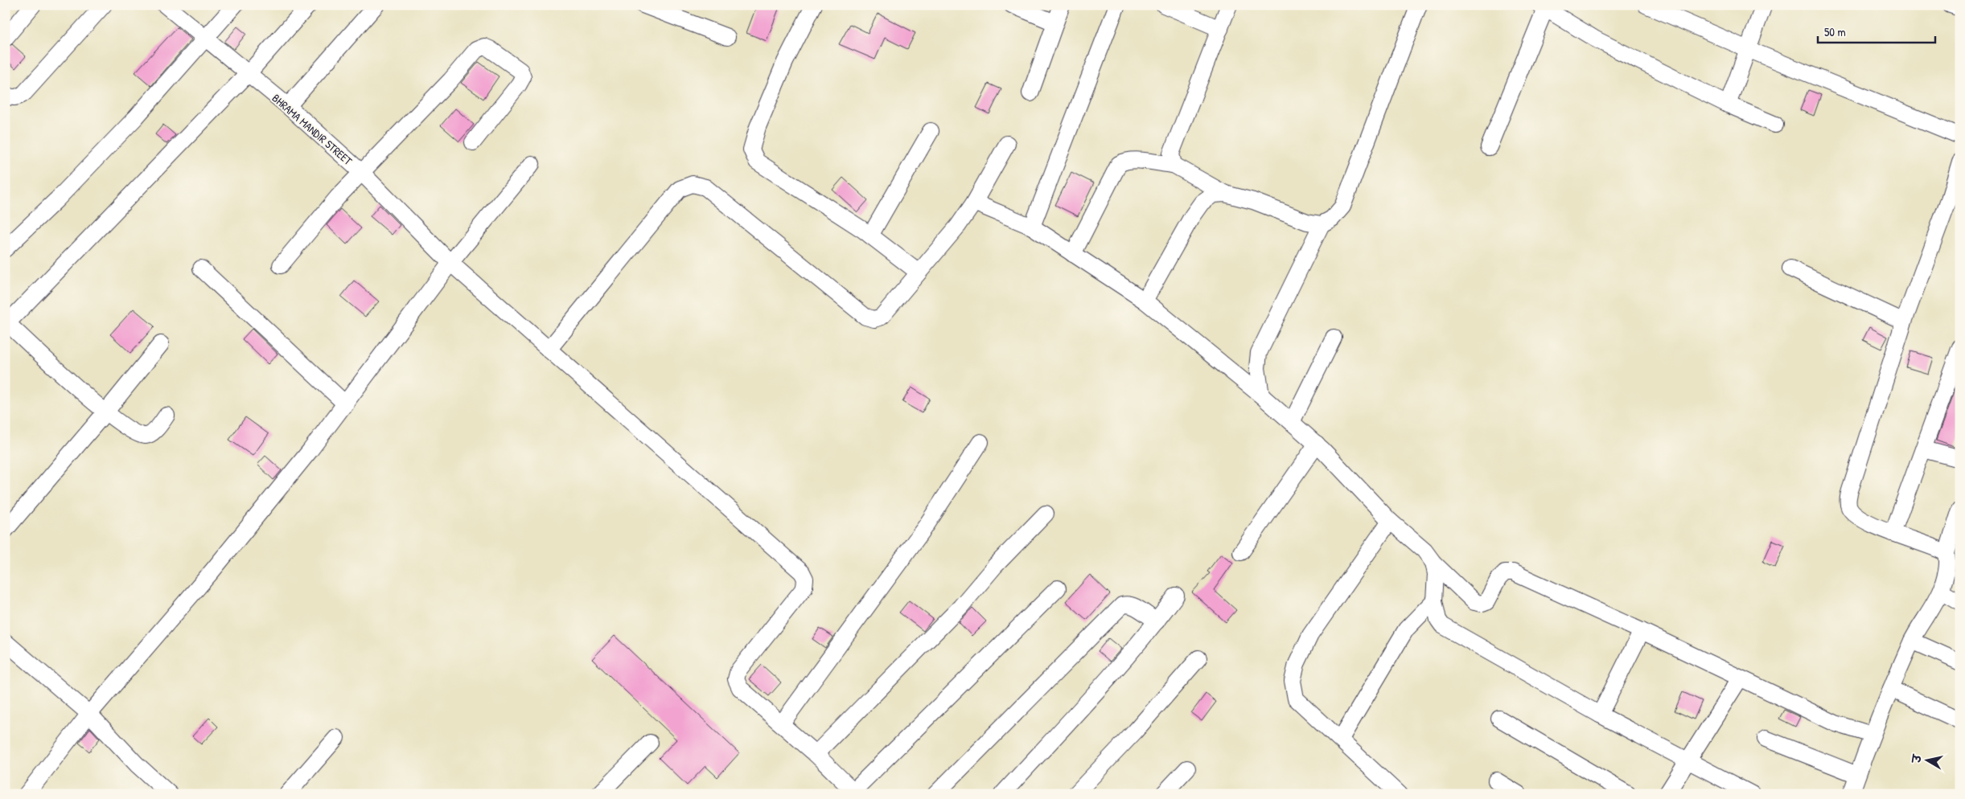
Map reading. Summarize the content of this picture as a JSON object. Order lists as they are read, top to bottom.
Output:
{
  "streets": {
    "street": ["BHRAMA MANDIR STREET"]
  },
  "scale_bar": "50 m",
  "north": "left"
}
